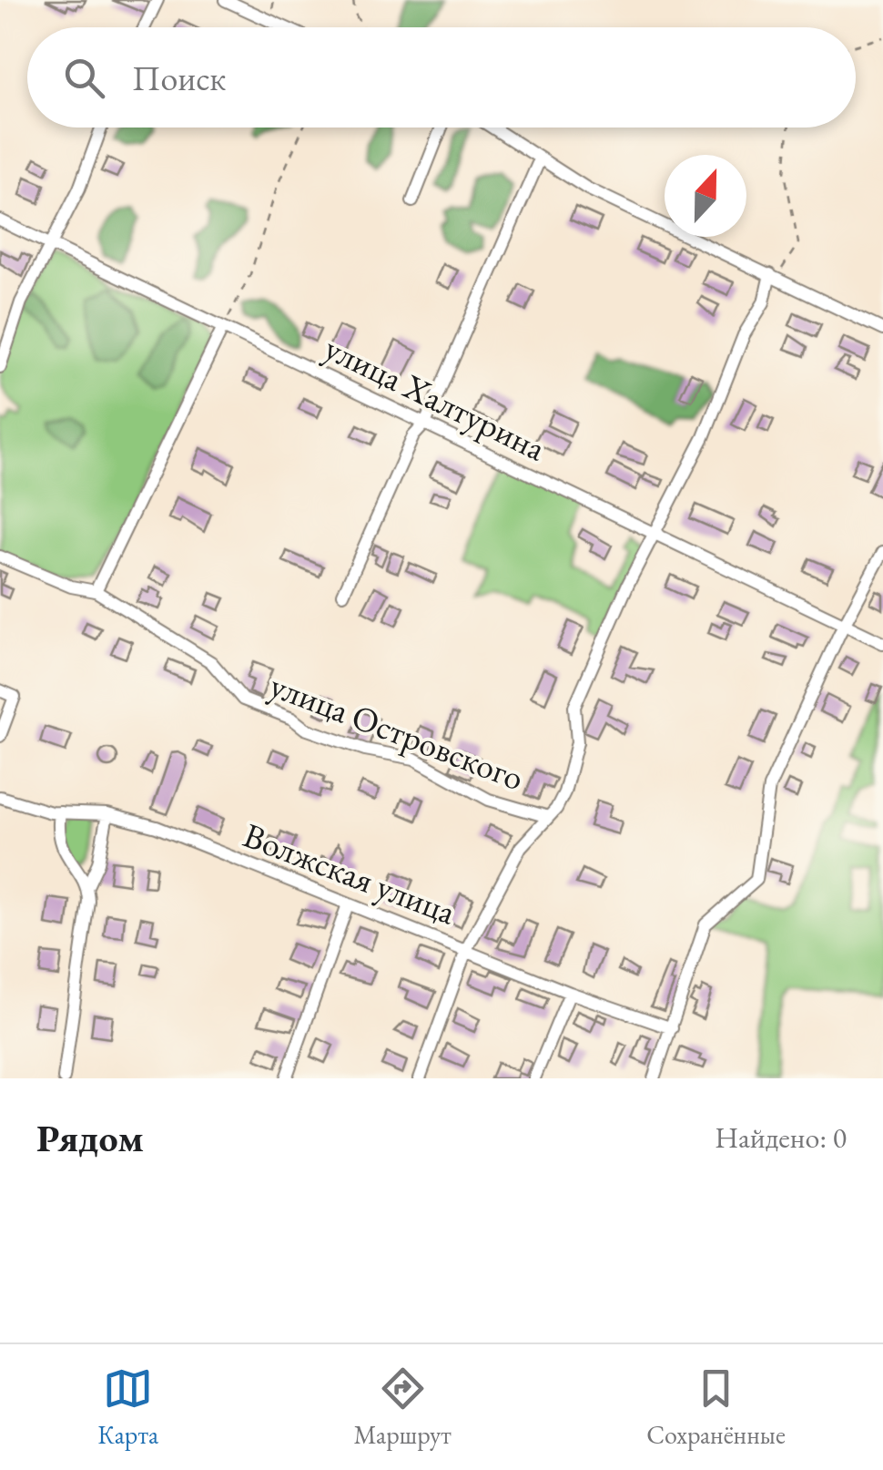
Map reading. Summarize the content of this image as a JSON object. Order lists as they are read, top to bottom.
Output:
{
  "streets": {
    "street": ["улица Халтурина", "улица Островского", "Волжская улица"]
  },
  "north": "top",
  "page": {
    "search": "Поиск",
    "heading": ["Рядом", "Найдено: 0"],
    "nav": ["Карта", "Маршрут", "Сохранённые"]
  }
}
